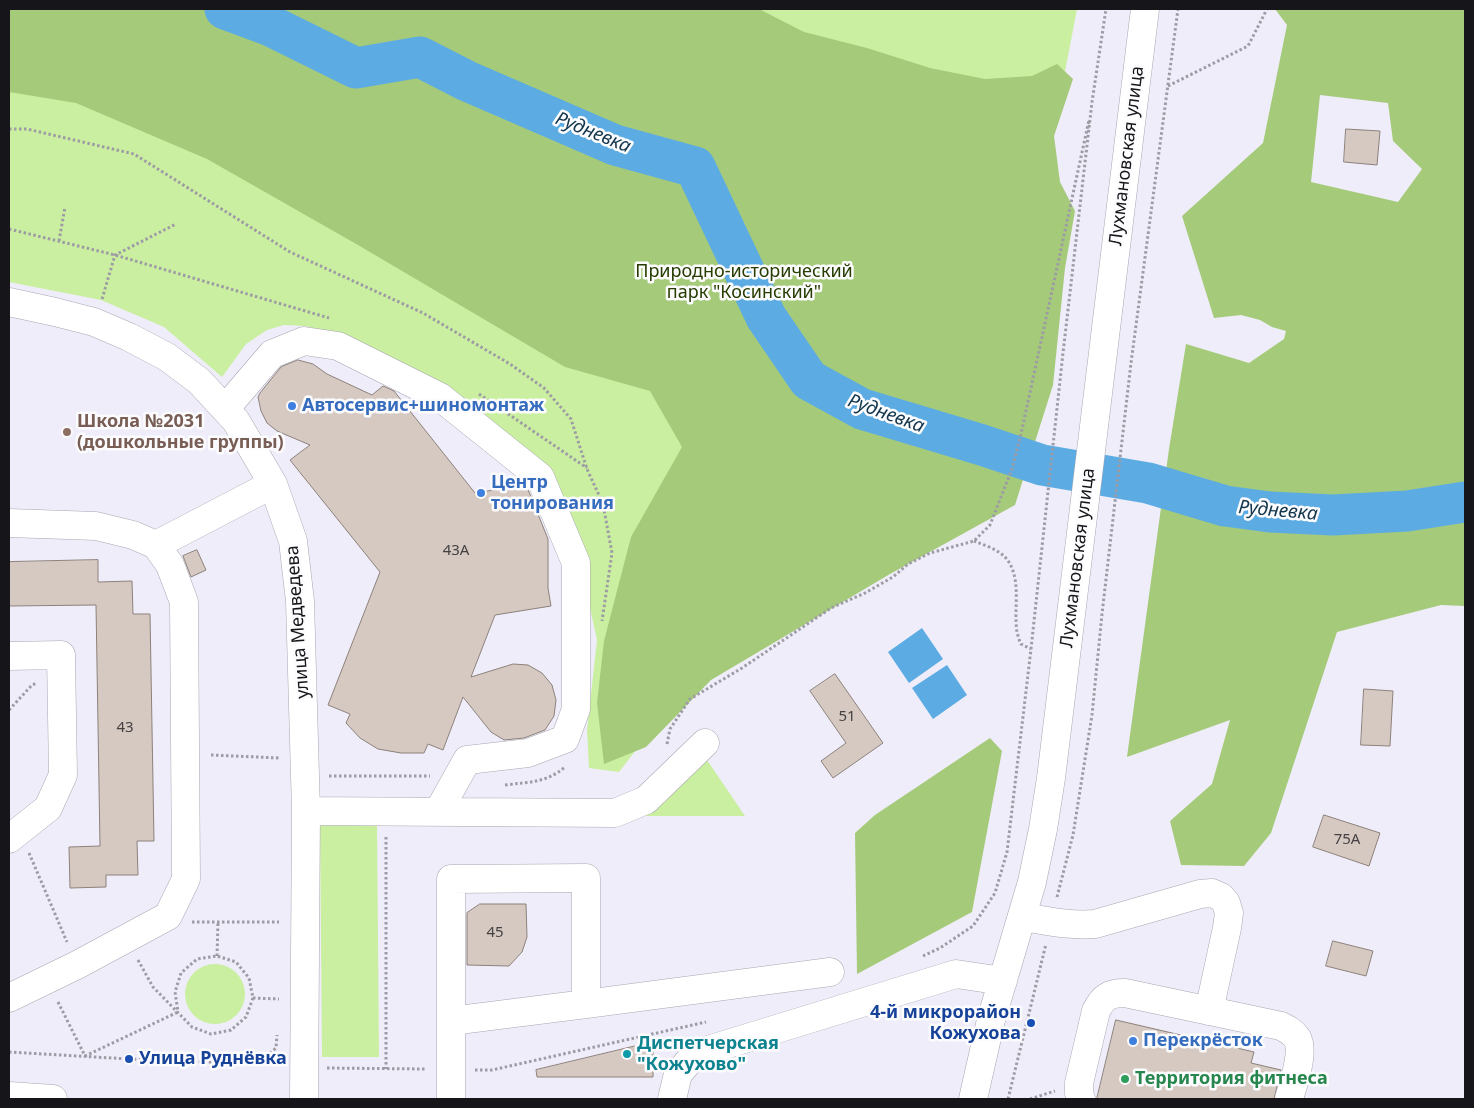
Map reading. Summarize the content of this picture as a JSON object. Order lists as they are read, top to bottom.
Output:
{
  "streets": {
    "street": ["Лухмановская улица", "улица Медведева"]
  },
  "water": ["Рудневка"],
  "parks": ["Природно-исторический парк \"Косинский\""],
  "places": [
    "Автосервис+шиномонтаж",
    "Школа №2031 (дошкольные группы)",
    "Центр тонирования",
    "4-й микрорайон Кожухова",
    "Перекрёсток",
    "Диспетчерская \"Кожухово\"",
    "Улица Руднёвка",
    "Территория фитнеса"
  ],
  "house_numbers": [
    "43А",
    "51",
    "43",
    "75А",
    "45"
  ]
}
